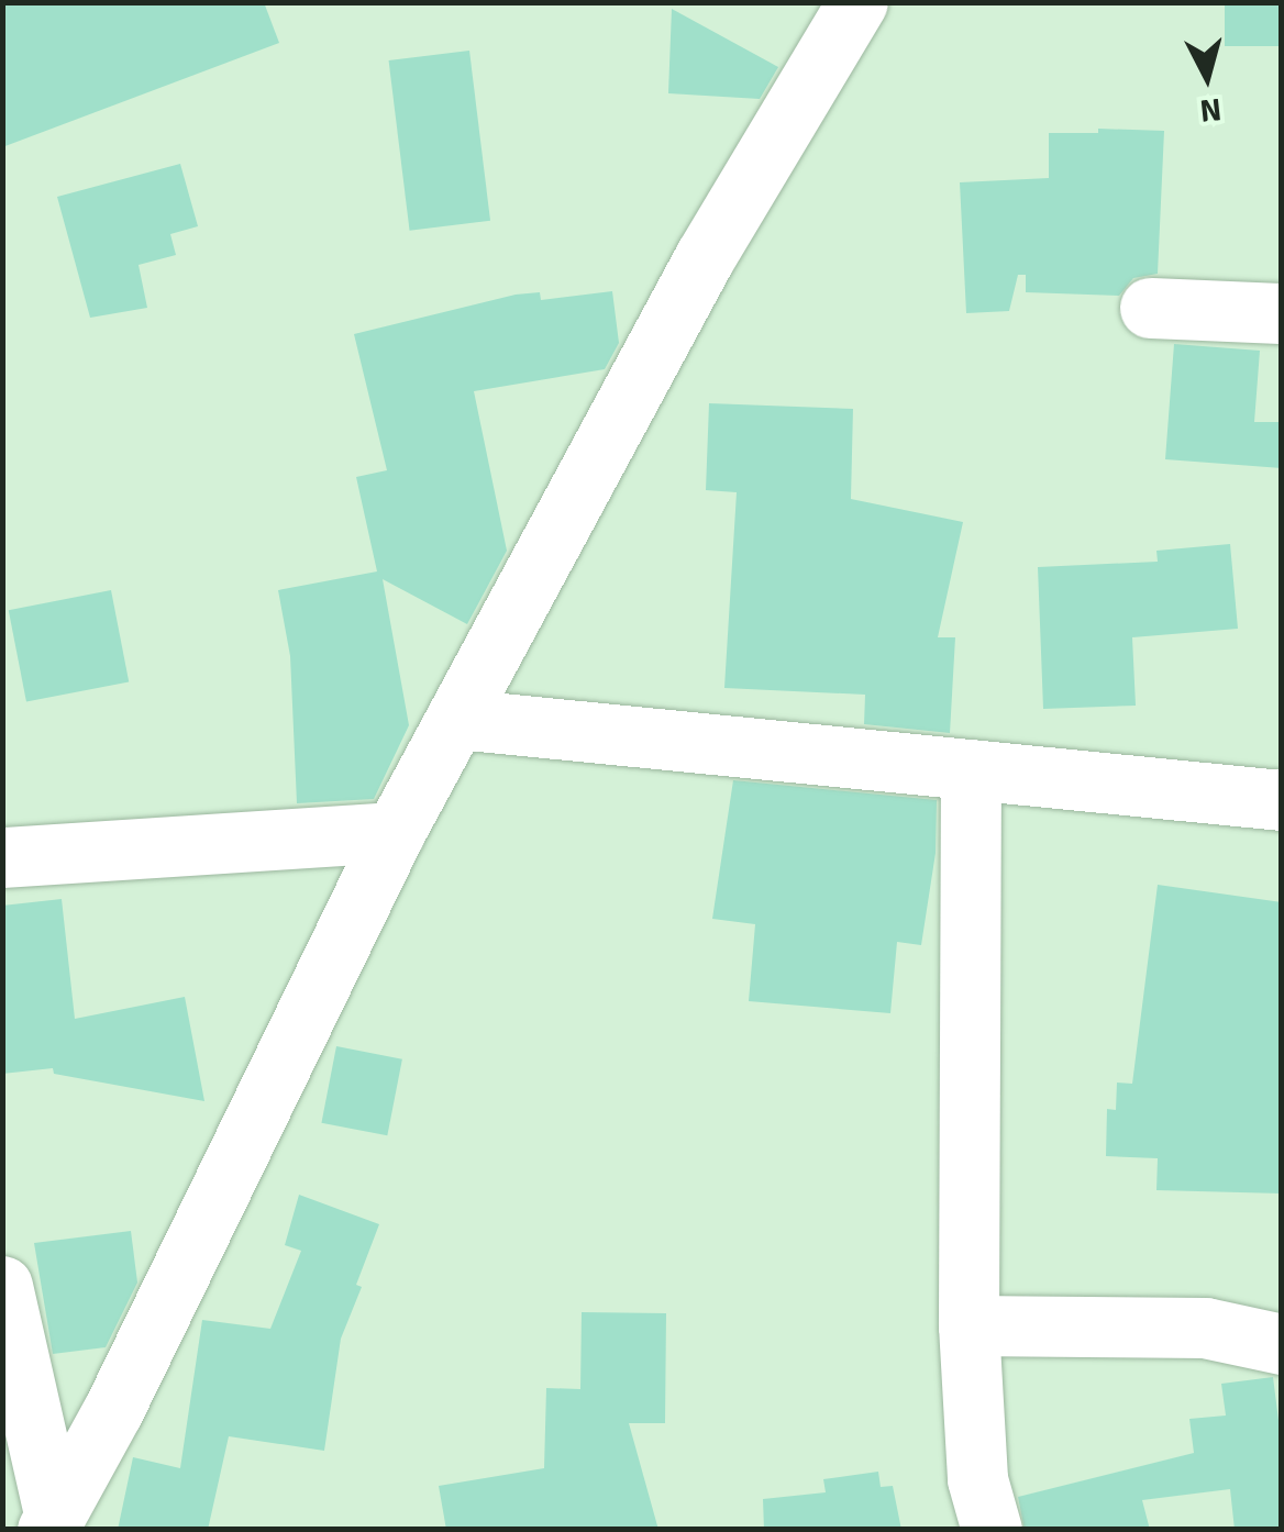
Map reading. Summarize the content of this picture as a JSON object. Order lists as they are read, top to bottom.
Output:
{
  "north": "bottom"
}
